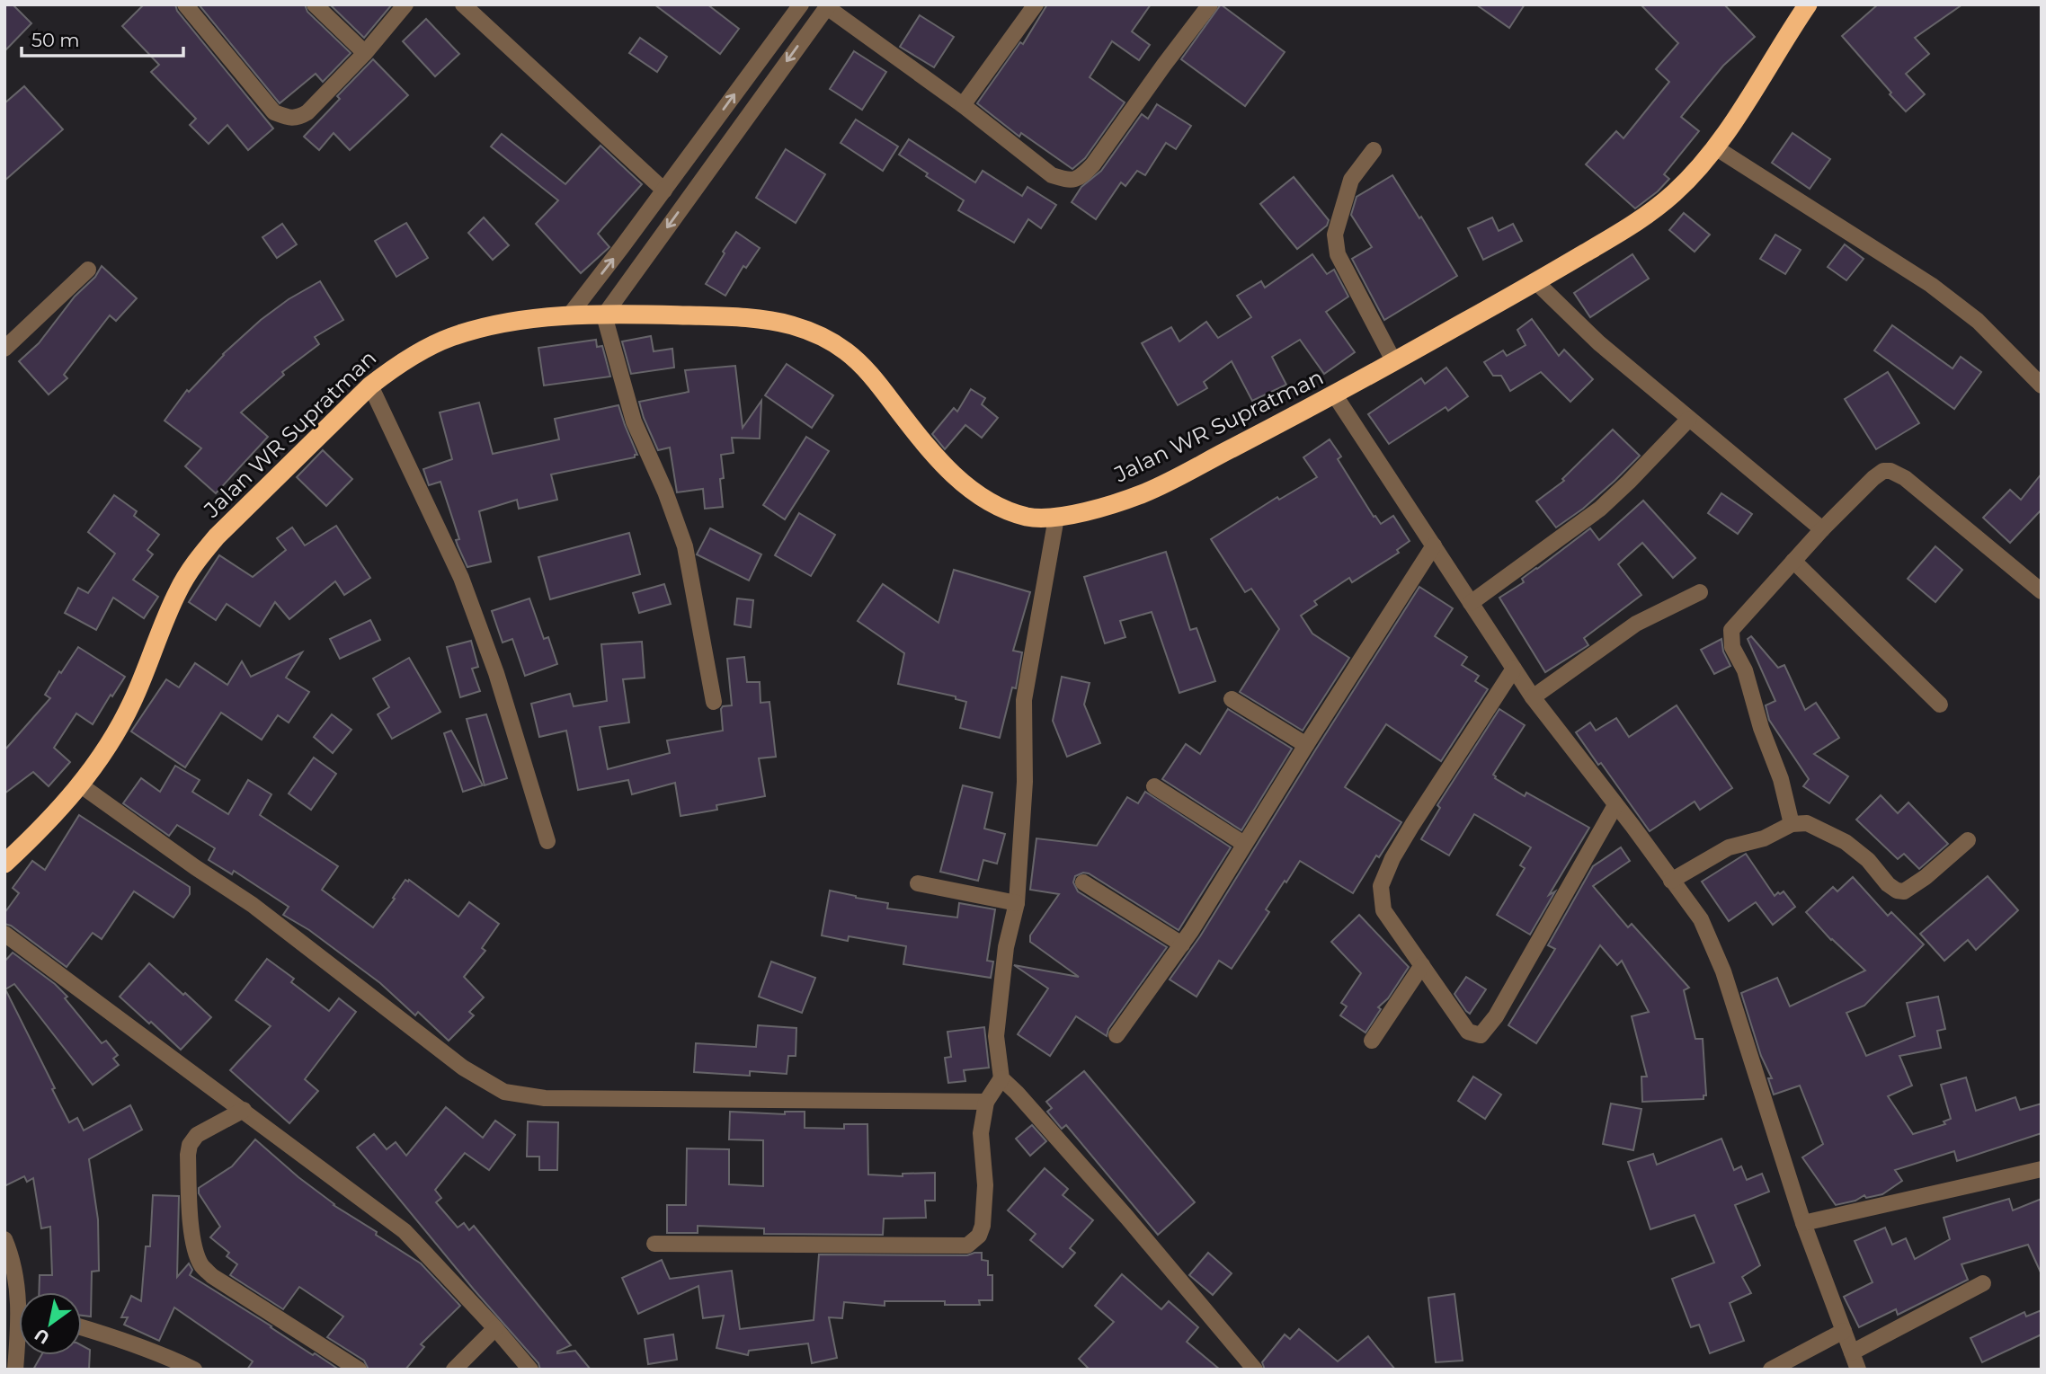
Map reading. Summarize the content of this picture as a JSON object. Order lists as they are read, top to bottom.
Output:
{
  "streets": {
    "highway": ["Jalan WR Supratman"]
  },
  "scale_bar": "50 m",
  "north": "bottom left"
}
